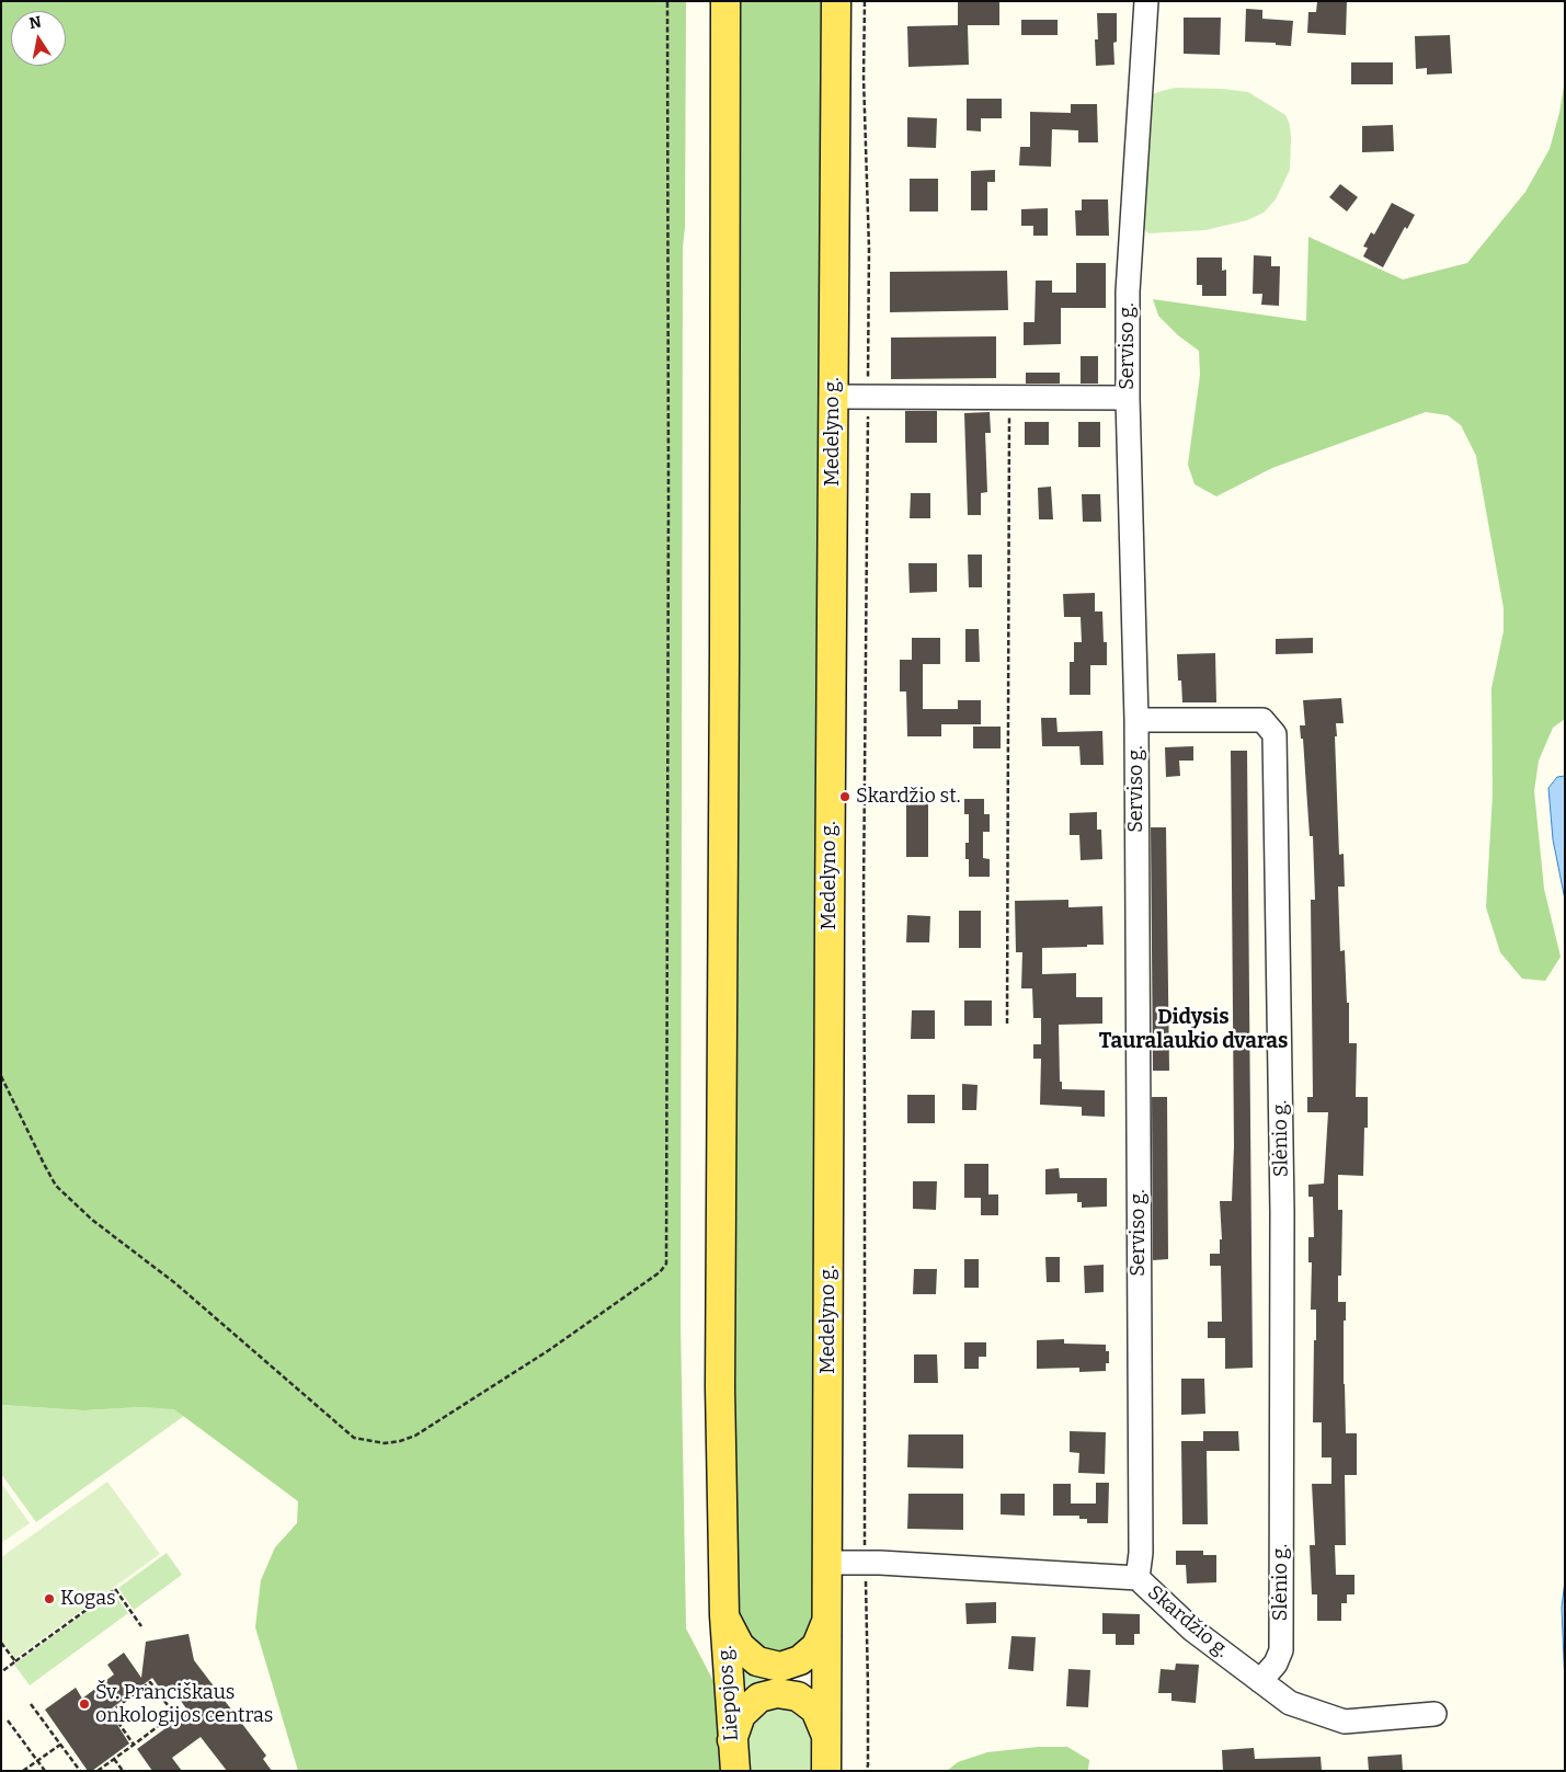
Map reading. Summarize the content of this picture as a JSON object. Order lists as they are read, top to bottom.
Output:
{
  "streets": {
    "main road": ["Medelyno g.", "Liepojos g."],
    "street": ["Serviso g.", "Slėnio g.", "Skardžio g."]
  },
  "crossings": [
    ["Serviso g.", "Slėnio g."],
    ["Serviso g.", "Skardžio g."],
    ["Medelyno g.", "Skardžio g."],
    ["Slėnio g.", "Skardžio g."]
  ],
  "districts": ["Didysis Tauralaukio dvaras"],
  "places": ["Skardžio st.", "Kogas", "Šv. Pranciškaus onkologijos centras"],
  "north": "top"
}
